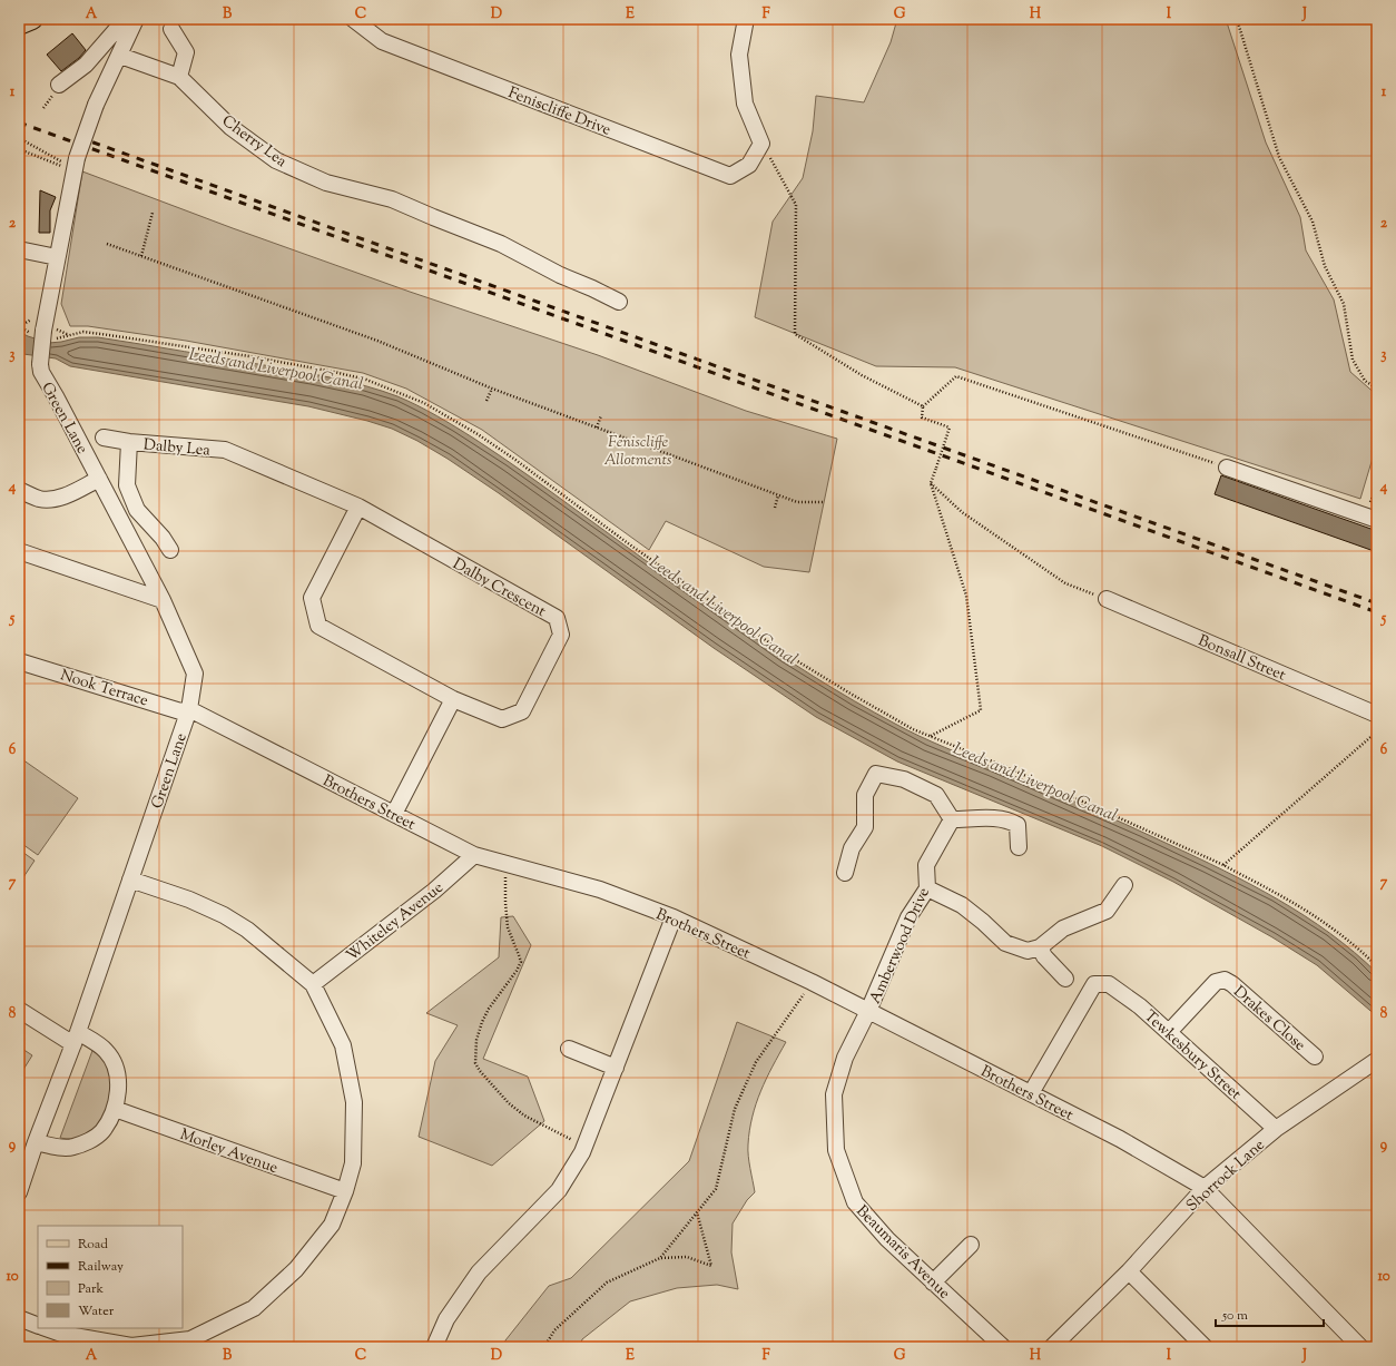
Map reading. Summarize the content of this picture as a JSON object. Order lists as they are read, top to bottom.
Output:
{
  "streets": {
    "street": [
      "Feniscliffe Drive",
      "Cherry Lea",
      "Green Lane",
      "Dalby Lea",
      "Dalby Crescent",
      "Bonsall Street",
      "Nook Terrace",
      "Brothers Street",
      "Whiteley Avenue",
      "Amberwood Drive",
      "Drakes Close",
      "Tewkesbury Street",
      "Morley Avenue",
      "Shorrock Lane",
      "Beaumaris Avenue"
    ]
  },
  "crossings": [
    ["Green Lane", "Nook Terrace"],
    ["Green Lane", "Brothers Street"],
    ["Dalby Lea", "Dalby Crescent"],
    ["Nook Terrace", "Brothers Street"],
    ["Brothers Street", "Whiteley Avenue"],
    ["Brothers Street", "Amberwood Drive"],
    ["Brothers Street", "Tewkesbury Street"],
    ["Brothers Street", "Shorrock Lane"],
    ["Brothers Street", "Beaumaris Avenue"],
    ["Amberwood Drive", "Beaumaris Avenue"],
    ["Drakes Close", "Tewkesbury Street"],
    ["Tewkesbury Street", "Shorrock Lane"]
  ],
  "water": ["Leeds and Liverpool Canal"],
  "parks": ["Feniscliffe Allotments"],
  "legend": [
    "Road",
    "Railway",
    "Park",
    "Water"
  ],
  "scale_bar": "50 m",
  "grid": {
    "columns": [
      "A",
      "B",
      "C",
      "D",
      "E",
      "F",
      "G",
      "H",
      "I",
      "J"
    ],
    "rows": [
      "1",
      "2",
      "3",
      "4",
      "5",
      "6",
      "7",
      "8",
      "9",
      "10"
    ]
  }
}
